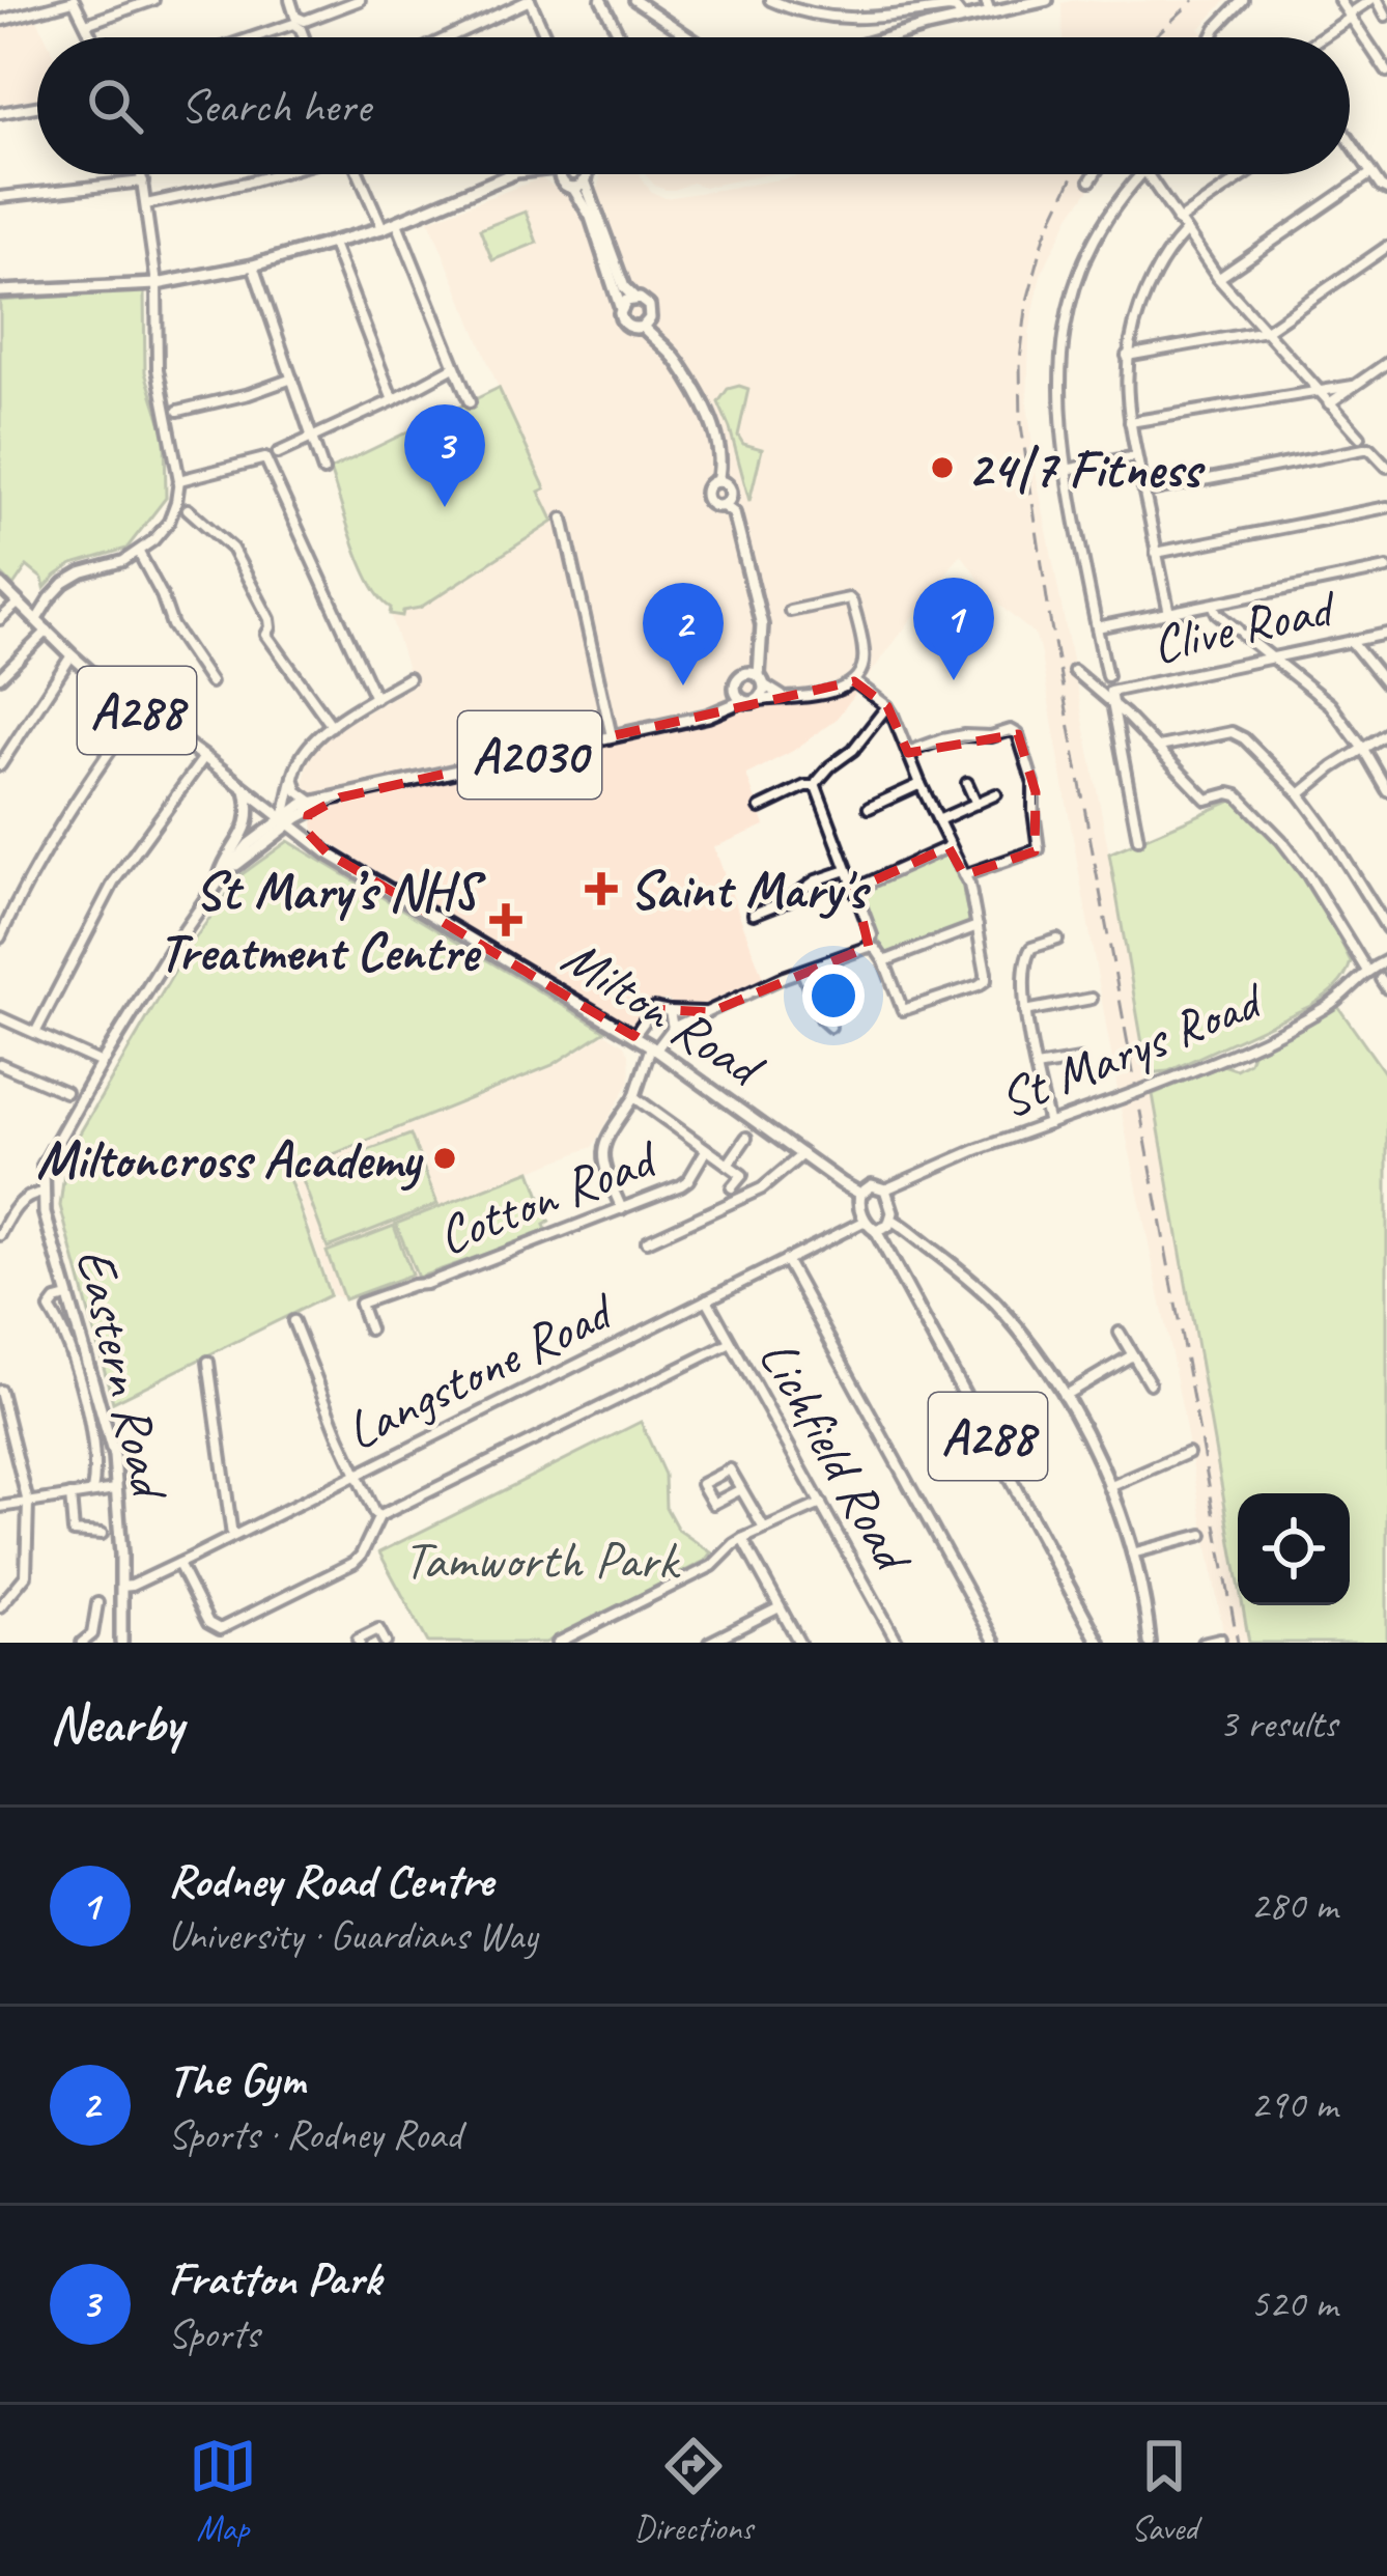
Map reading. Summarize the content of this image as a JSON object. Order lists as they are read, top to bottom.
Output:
{
  "streets": {
    "main road": [
      "A288",
      "A2030",
      "Milton Road",
      "Eastern Road"
    ],
    "street": [
      "Clive Road",
      "St Marys Road",
      "Cotton Road",
      "Langstone Road",
      "Lichfield Road"
    ]
  },
  "crossings": [
    ["A288", "Milton Road"],
    ["A288", "St Marys Road"],
    ["A288", "Langstone Road"],
    ["A2030", "Milton Road"],
    ["A2030", "Eastern Road"],
    ["Milton Road", "St Marys Road"],
    ["Milton Road", "Cotton Road"],
    ["Milton Road", "Langstone Road"],
    ["St Marys Road", "Langstone Road"],
    ["Eastern Road", "Langstone Road"],
    ["Langstone Road", "Lichfield Road"]
  ],
  "parks": ["Tamworth Park"],
  "places": {
    "other": ["24|7 Fitness", "Miltoncross Academy"],
    "health": ["Saint Mary's", "St Mary’s NHS Treatment Centre"]
  },
  "page": {
    "search": "Search here",
    "pins": ["3", "1", "2"],
    "heading": ["Nearby", "3 results"],
    "list": [
      {
        "mark": "1",
        "name": "Rodney Road Centre",
        "note": "University · Guardians Way",
        "value": "280 m"
      },
      {
        "mark": "2",
        "name": "The Gym",
        "note": "Sports · Rodney Road",
        "value": "290 m"
      },
      {
        "mark": "3",
        "name": "Fratton Park",
        "note": "Sports",
        "value": "520 m"
      }
    ],
    "nav": ["Map", "Directions", "Saved"]
  }
}
